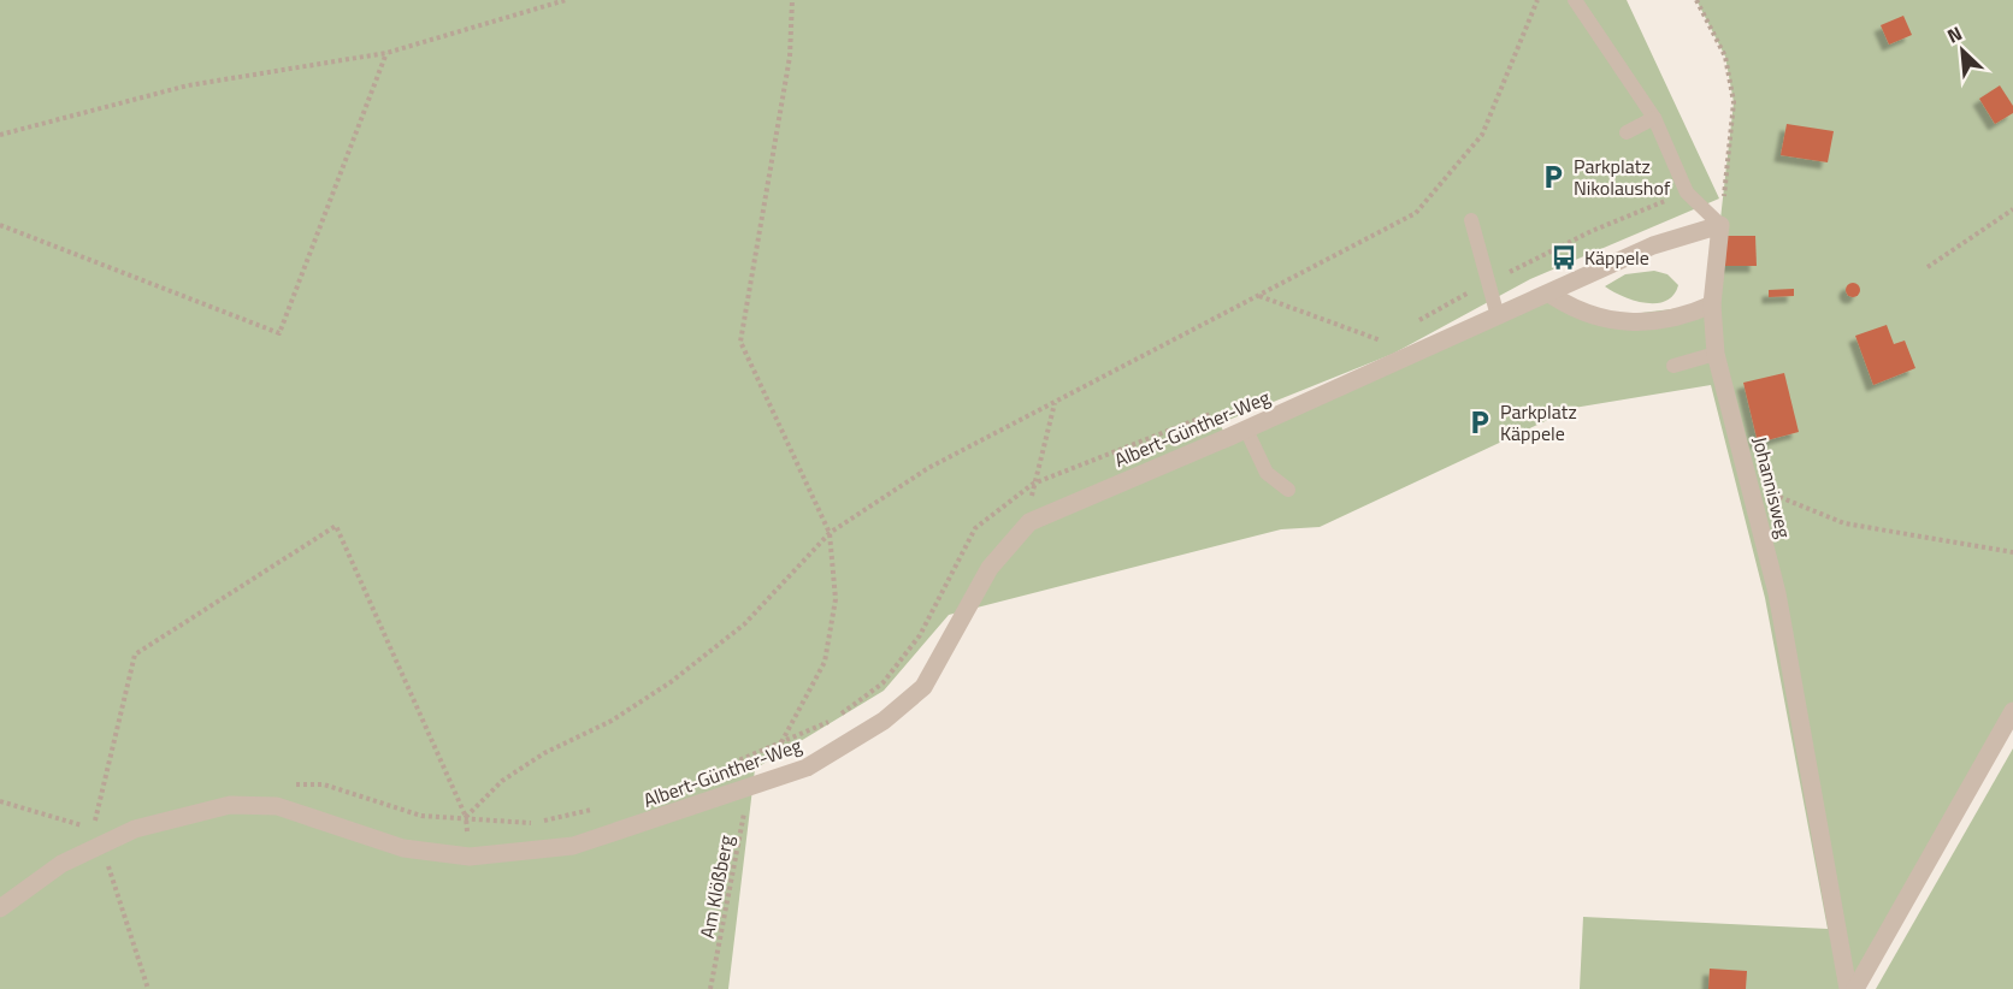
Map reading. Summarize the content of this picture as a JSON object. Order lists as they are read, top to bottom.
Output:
{
  "streets": {
    "street": ["Albert-Günther-Weg", "Johannisweg"],
    "path": ["Am Klößberg"]
  },
  "crossings": [
    ["Albert-Günther-Weg", "Johannisweg"],
    ["Albert-Günther-Weg", "Am Klößberg"]
  ],
  "places": {
    "parking": ["Parkplatz Nikolaushof", "Parkplatz Käppele"],
    "bus stop": ["Käppele"]
  },
  "north": "top left"
}
